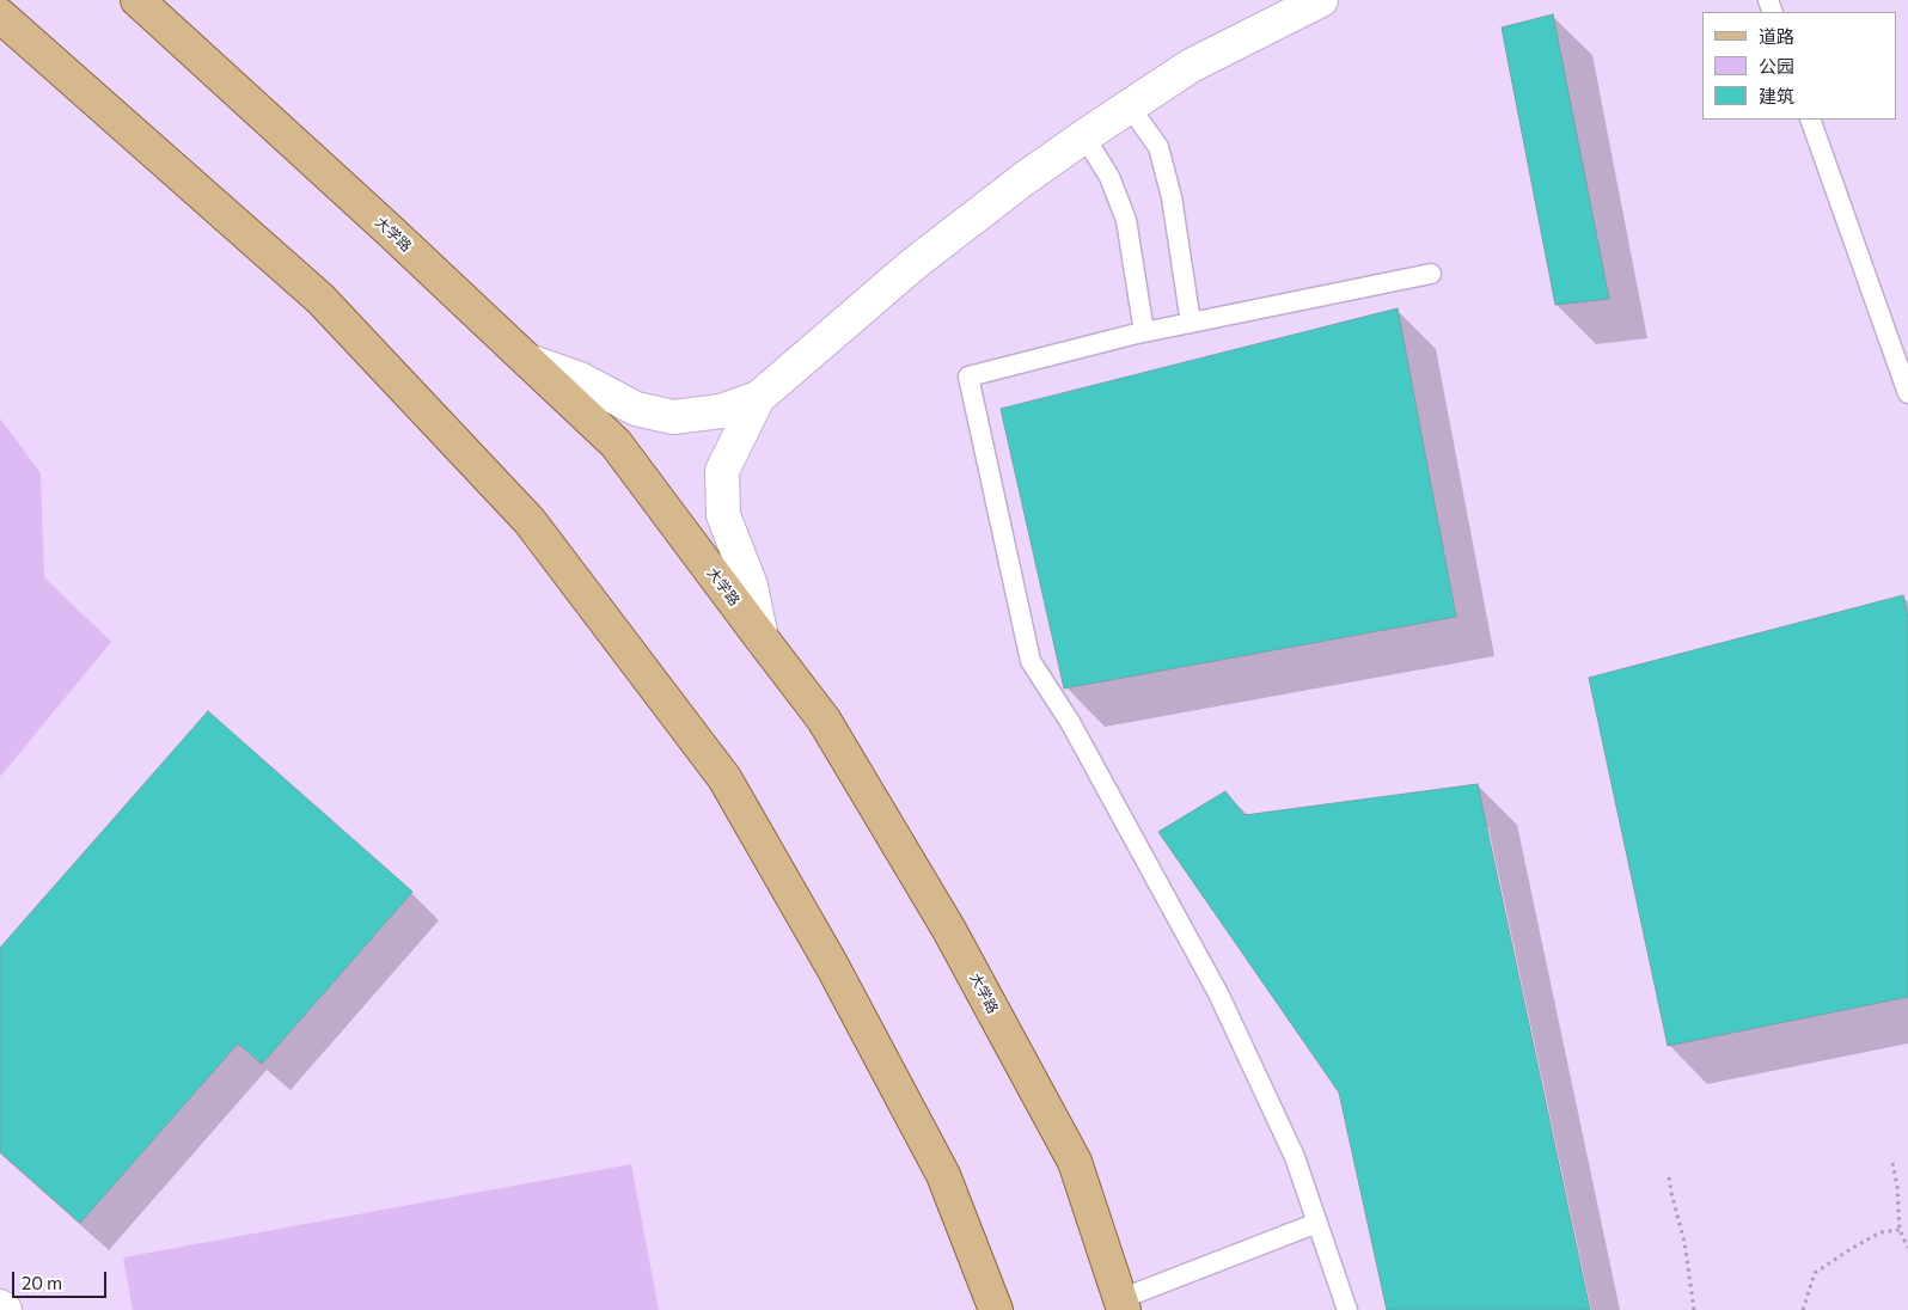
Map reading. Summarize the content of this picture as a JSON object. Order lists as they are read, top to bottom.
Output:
{
  "streets": {
    "main road": ["大学路"]
  },
  "legend": ["道路", "公园", "建筑"],
  "scale_bar": "20 m"
}
